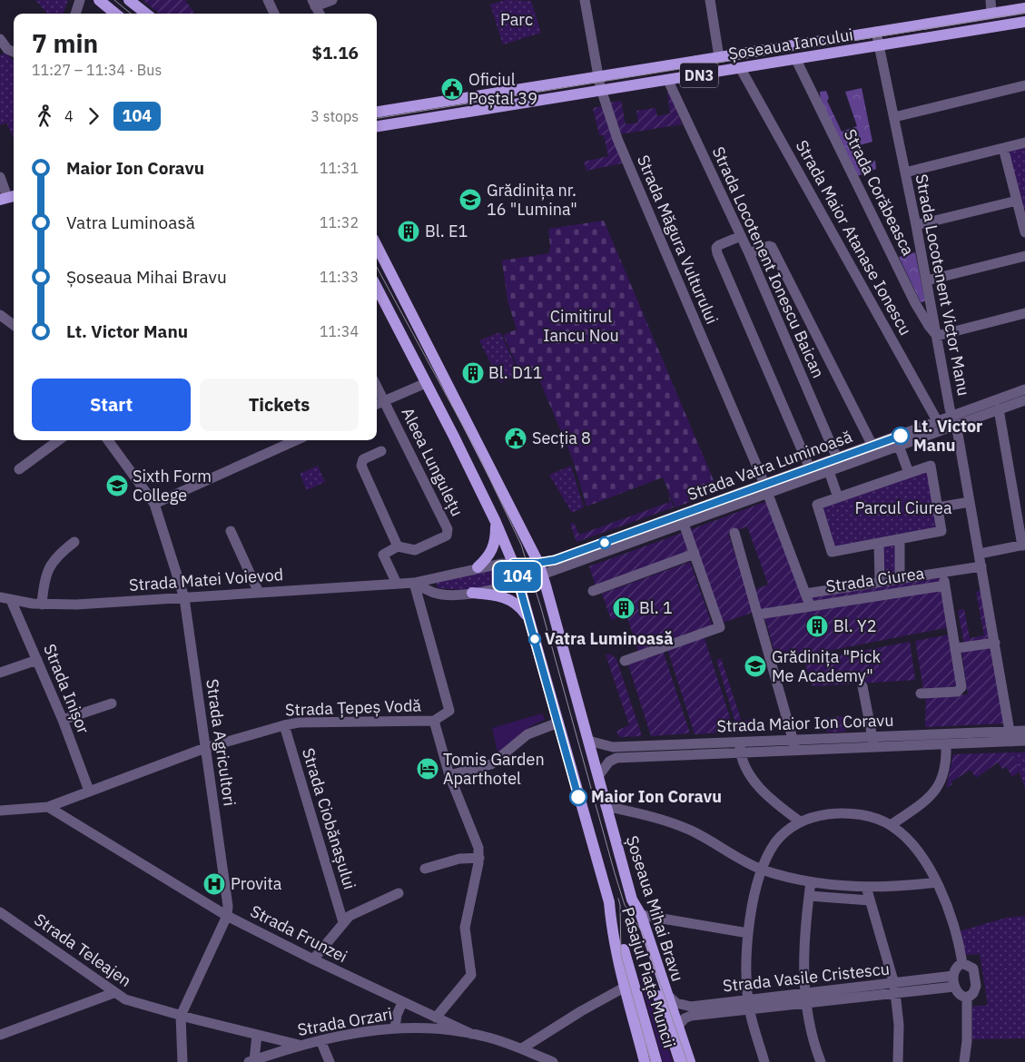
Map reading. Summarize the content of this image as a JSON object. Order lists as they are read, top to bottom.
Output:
{
  "streets": {
    "main road": [
      "Șoseaua Iancului",
      "DN3",
      "Șoseaua Mihai Bravu",
      "Pasajul Piața Muncii"
    ],
    "street": [
      "Strada Corăbeasca",
      "Strada Maior Atanase Ionescu",
      "Strada Măgura Vulturului",
      "Strada Locotenent Ionescu Baican",
      "Strada Locotenent Victor Manu",
      "Aleea Lungulețu",
      "Strada Vatra Luminoasă",
      "Strada Matei Voievod",
      "Strada Ciurea",
      "Strada Inișor",
      "Strada Țepeș Vodă",
      "Strada Maior Ion Coravu",
      "Strada Agricultori",
      "Strada Ciobănașului",
      "Strada Frunzei",
      "Strada Teleajen",
      "Strada Vasile Cristescu",
      "Strada Orzari"
    ]
  },
  "crossings": [
    ["Șoseaua Iancului", "Strada Corăbeasca"],
    ["Șoseaua Iancului", "Strada Maior Atanase Ionescu"],
    ["Șoseaua Iancului", "Strada Măgura Vulturului"],
    ["Șoseaua Iancului", "Strada Locotenent Ionescu Baican"],
    ["Șoseaua Iancului", "Strada Locotenent Victor Manu"],
    ["Strada Corăbeasca", "Strada Locotenent Victor Manu"],
    ["Strada Maior Atanase Ionescu", "Strada Vatra Luminoasă"],
    ["Strada Măgura Vulturului", "Strada Vatra Luminoasă"],
    ["Strada Măgura Vulturului", "Strada Ciurea"],
    ["Strada Locotenent Ionescu Baican", "Strada Vatra Luminoasă"],
    ["Strada Locotenent Victor Manu", "Strada Vatra Luminoasă"],
    ["Strada Locotenent Victor Manu", "Strada Ciurea"],
    ["Strada Locotenent Victor Manu", "Strada Maior Ion Coravu"],
    ["Strada Vatra Luminoasă", "Strada Matei Voievod"],
    ["Strada Vatra Luminoasă", "Strada Ciurea"],
    ["Strada Vatra Luminoasă", "Șoseaua Mihai Bravu"],
    ["Strada Matei Voievod", "Strada Inișor"],
    ["Strada Matei Voievod", "Strada Țepeș Vodă"],
    ["Strada Matei Voievod", "Strada Agricultori"],
    ["Strada Inișor", "Strada Țepeș Vodă"],
    ["Strada Țepeș Vodă", "Strada Agricultori"],
    ["Strada Țepeș Vodă", "Strada Ciobănașului"],
    ["Strada Țepeș Vodă", "Strada Frunzei"],
    ["Strada Maior Ion Coravu", "Șoseaua Mihai Bravu"],
    ["Strada Agricultori", "Strada Frunzei"],
    ["Strada Agricultori", "Strada Teleajen"],
    ["Șoseaua Mihai Bravu", "Pasajul Piața Muncii"],
    ["Șoseaua Mihai Bravu", "Strada Vasile Cristescu"],
    ["Strada Frunzei", "Strada Orzari"],
    ["Strada Teleajen", "Strada Orzari"]
  ],
  "parks": ["Parc", "Cimitirul Iancu Nou", "Parcul Ciurea"],
  "places": {
    "public building": ["Oficiul Poștal 39", "Secția 8"],
    "school or university": ["Grădinița nr. 16 \"Lumina\"", "Sixth Form College", "Grădinița \"Pick Me Academy\""],
    "building": [
      "Bl. E1",
      "Bl. D11",
      "Bl. 1",
      "Bl. Y2"
    ],
    "other": ["Lt. Victor Manu", "Vatra Luminoasă", "Maior Ion Coravu"],
    "hotel": ["Tomis Garden Aparthotel"],
    "hospital": ["Provita"]
  },
  "lines": ["bus line 104"],
  "page": {
    "on_map": "104",
    "heading": ["7 min", "11:27 – 11:34 · Bus", "$1.16"],
    "legs": ["4", "104", "3 stops"],
    "list": [
      {
        "name": "Maior Ion Coravu",
        "value": "11:31"
      },
      {
        "name": "Vatra Luminoasă",
        "value": "11:32"
      },
      {
        "name": "Șoseaua Mihai Bravu",
        "value": "11:33"
      },
      {
        "name": "Lt. Victor Manu",
        "value": "11:34"
      }
    ],
    "buttons": ["Start", "Tickets"]
  }
}
